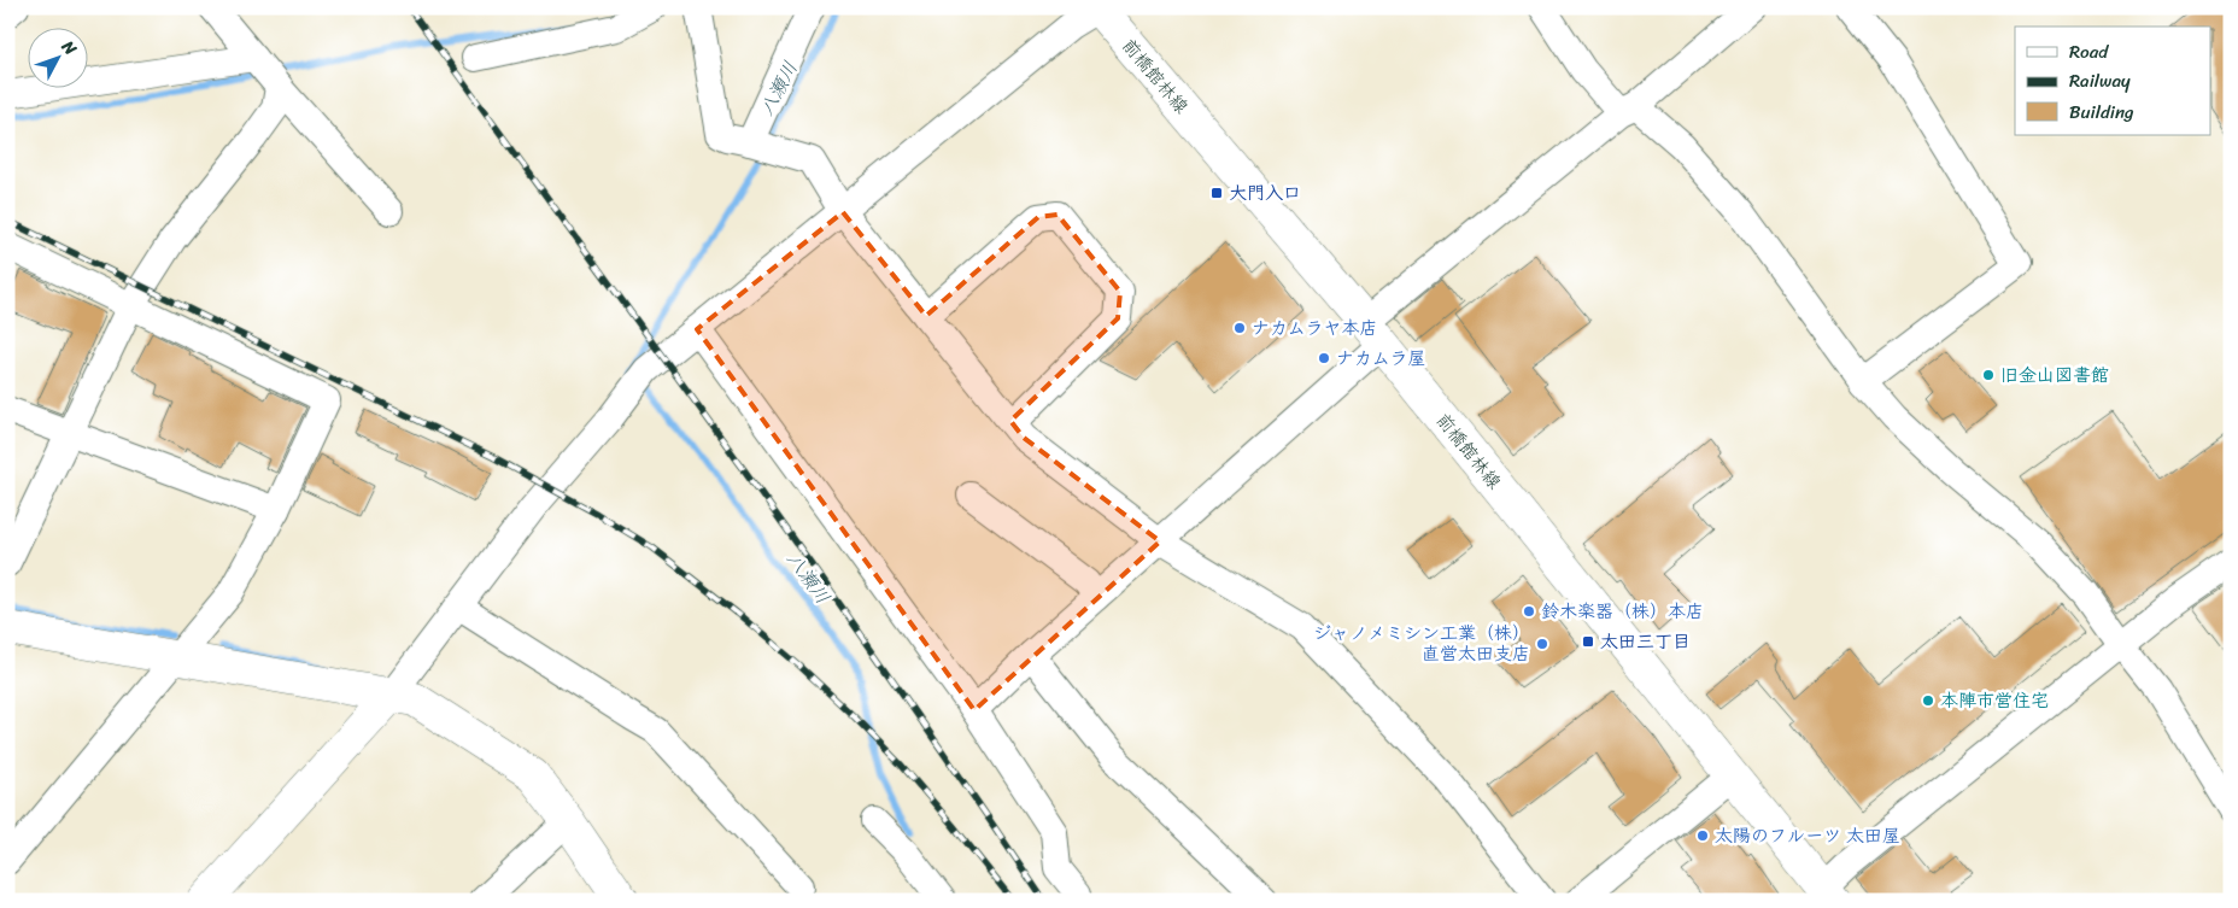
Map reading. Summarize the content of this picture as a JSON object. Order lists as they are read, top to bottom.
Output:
{
  "streets": {
    "main road": ["前橋館林線"]
  },
  "water": ["八瀬川"],
  "places": {
    "transit": ["大門入口", "太田三丁目"],
    "other": [
      "ナカムラヤ本店",
      "ナカムラ屋",
      "旧金山図書館",
      "鈴木楽器（株）本店",
      "ジャノメミシン工業（株） 直営太田支店",
      "本陣市営住宅",
      "太陽のフルーツ 太田屋"
    ]
  },
  "legend": ["Road", "Railway", "Building"],
  "north": "top right"
}
